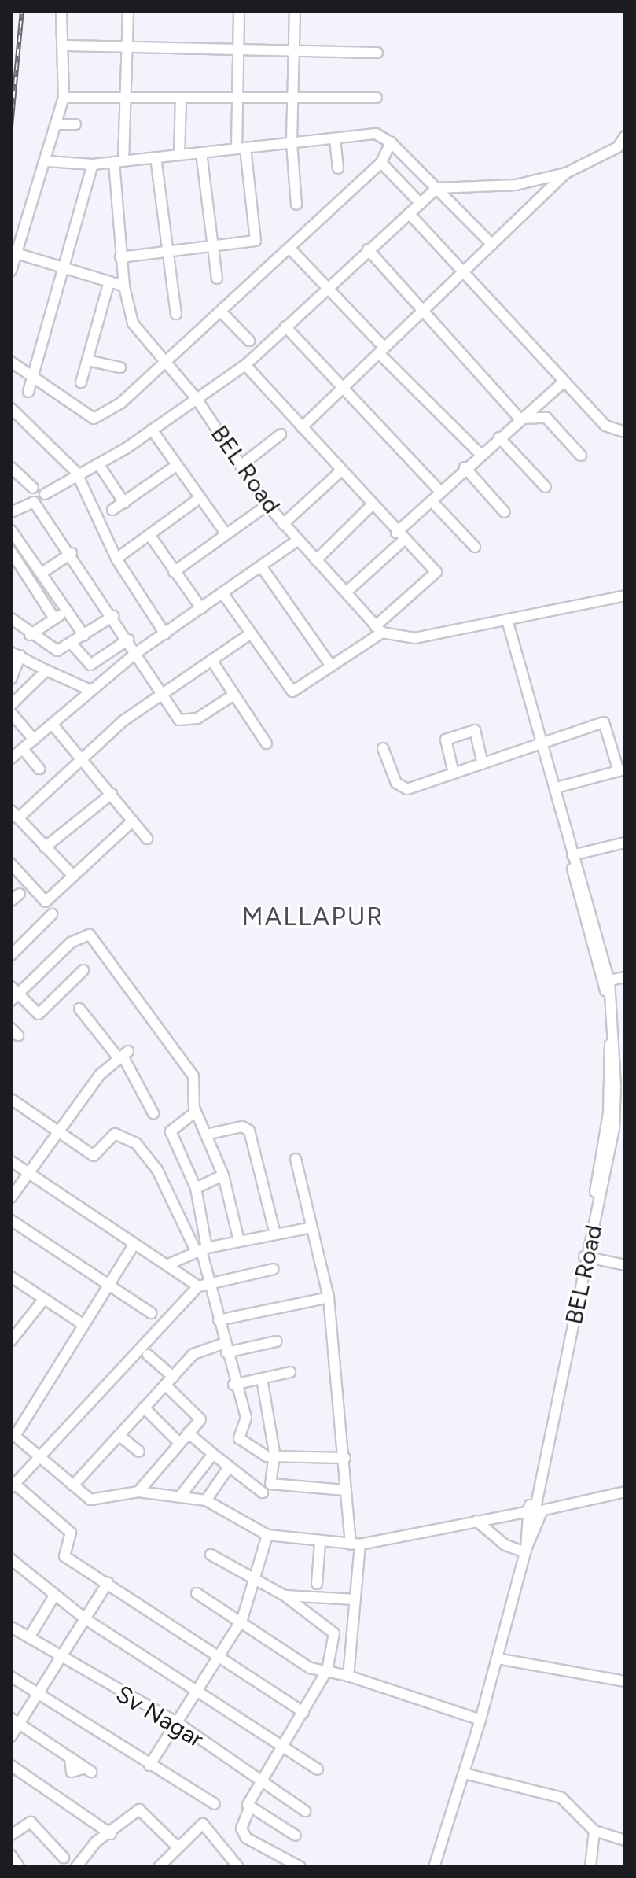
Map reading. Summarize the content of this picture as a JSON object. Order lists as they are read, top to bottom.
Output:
{
  "streets": {
    "street": ["BEL Road", "Sv Nagar"]
  },
  "districts": ["MALLAPUR"]
}
